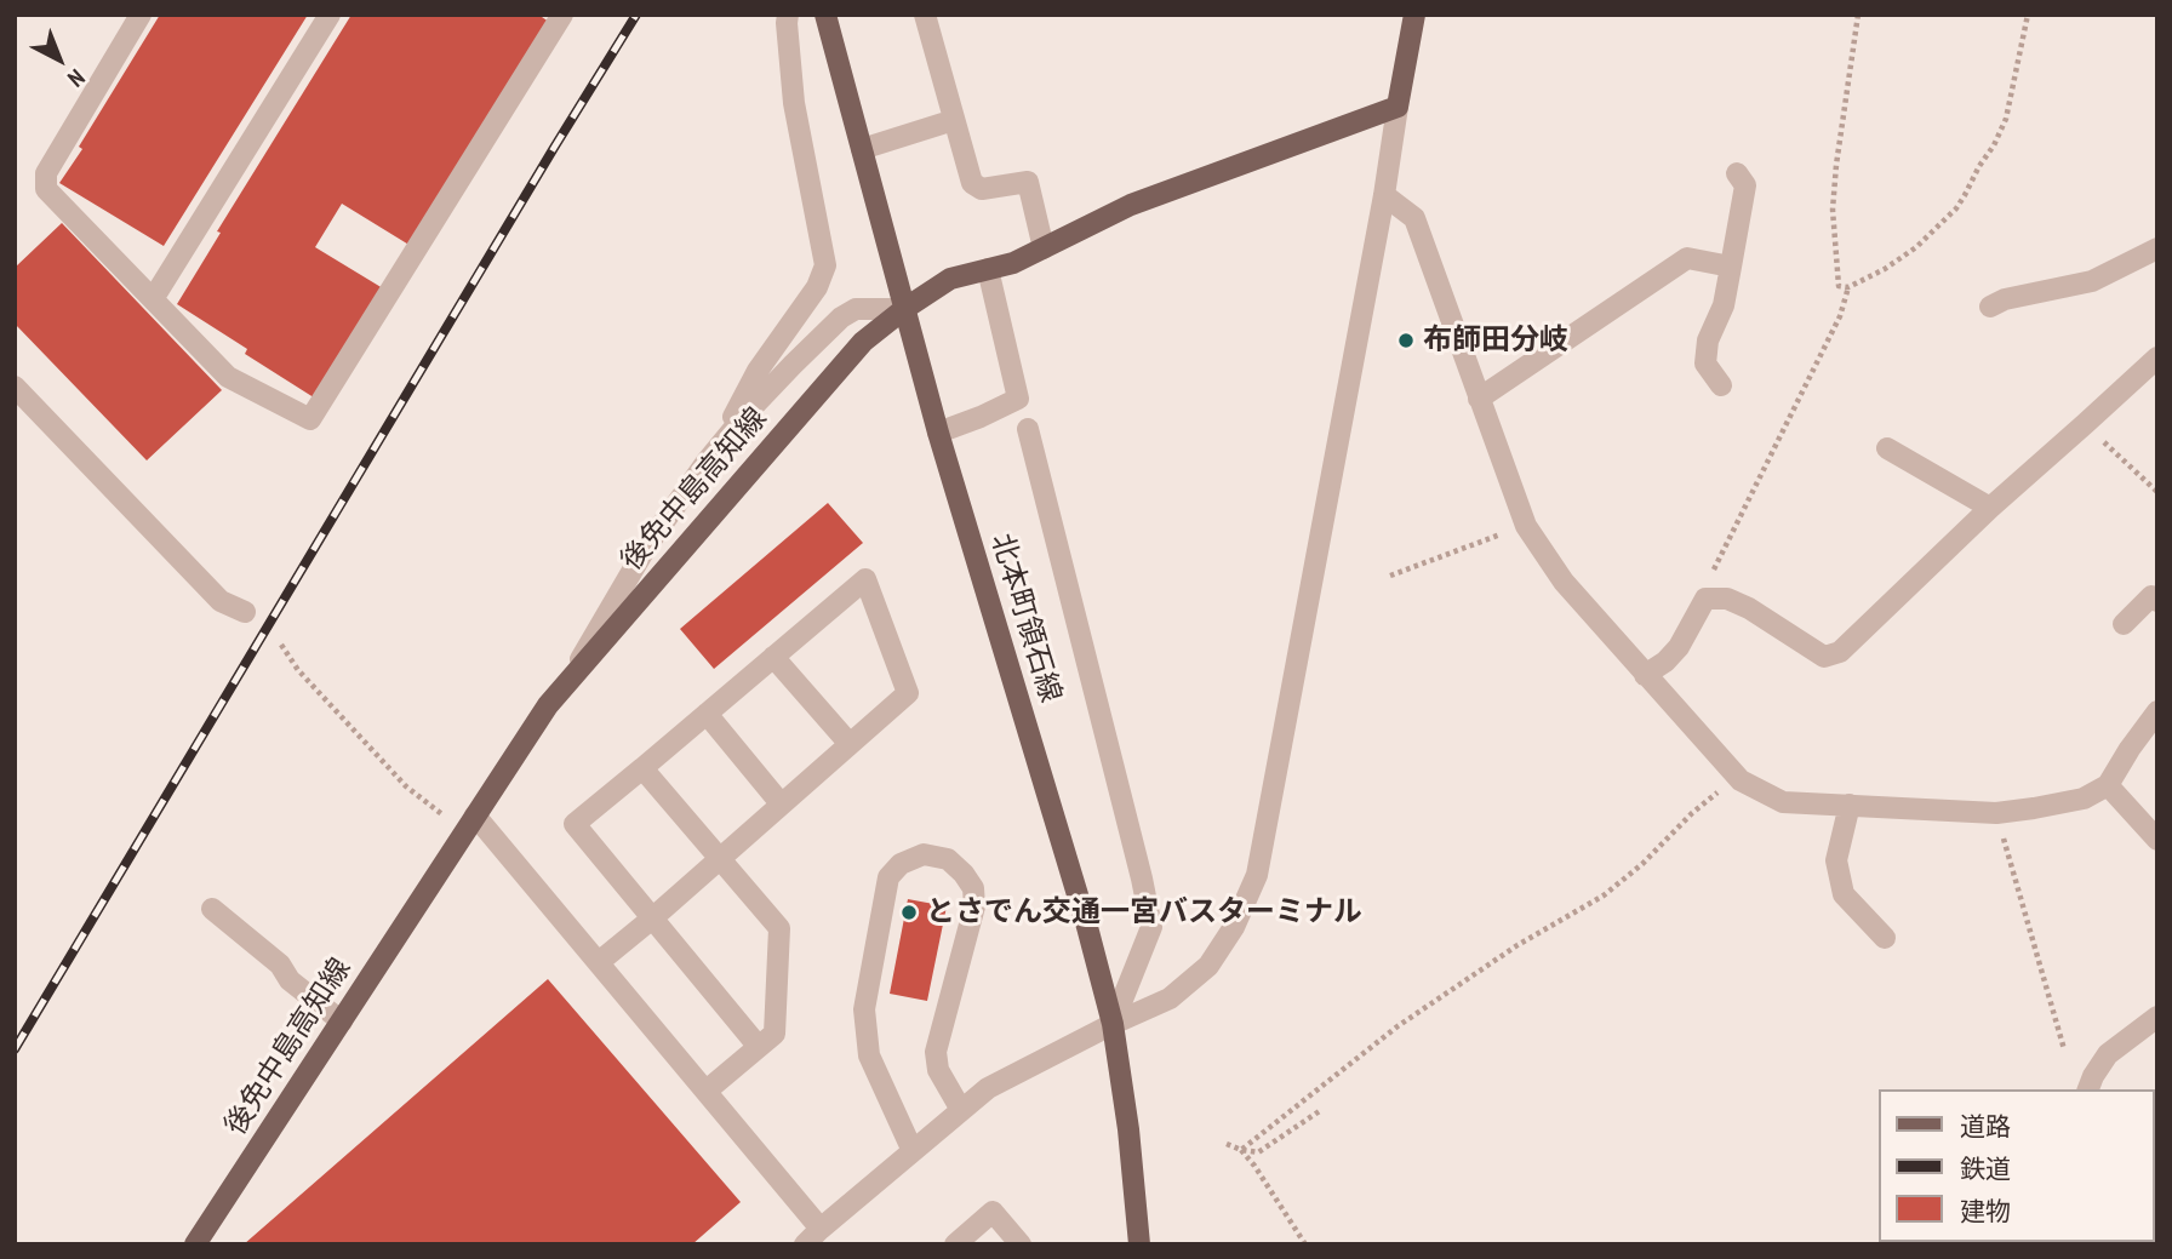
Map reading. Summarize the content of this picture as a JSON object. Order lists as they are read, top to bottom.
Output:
{
  "streets": {
    "main road": ["後免中島高知線", "北本町領石線"]
  },
  "crossings": [
    ["後免中島高知線", "北本町領石線"]
  ],
  "places": ["布師田分岐", "とさでん交通一宮バスターミナル"],
  "legend": ["道路", "鉄道", "建物"],
  "north": "bottom right"
}
